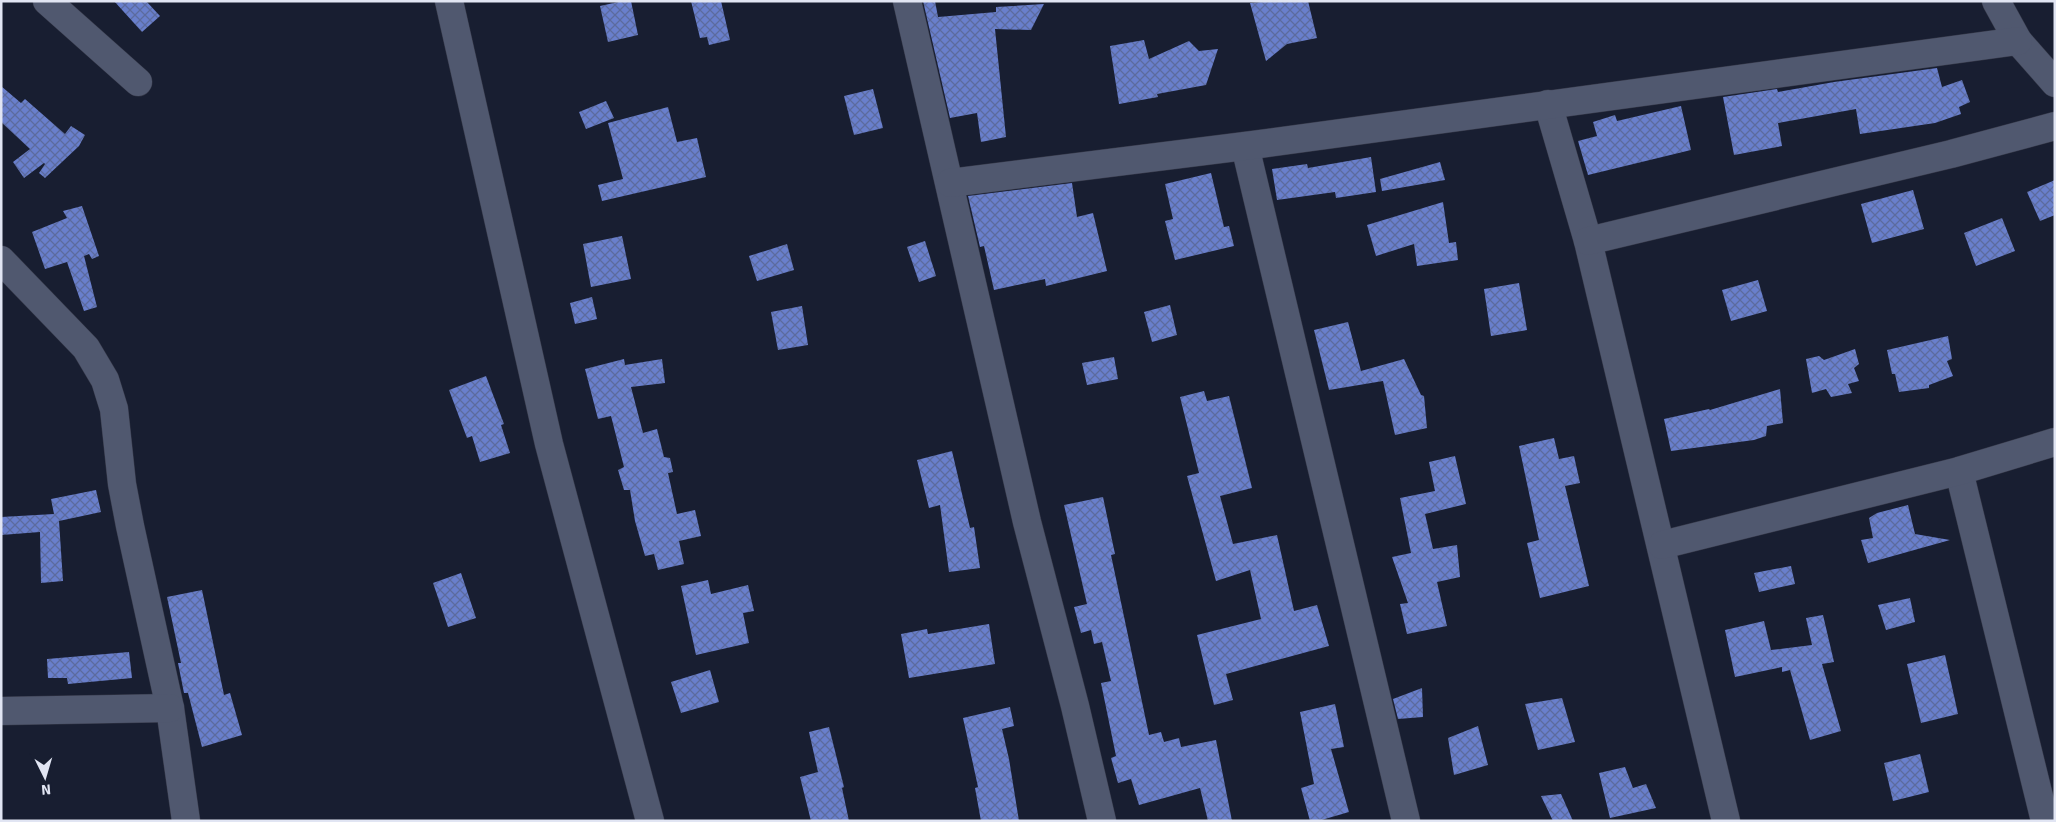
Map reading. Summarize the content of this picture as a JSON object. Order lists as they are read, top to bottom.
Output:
{
  "north": "bottom"
}
